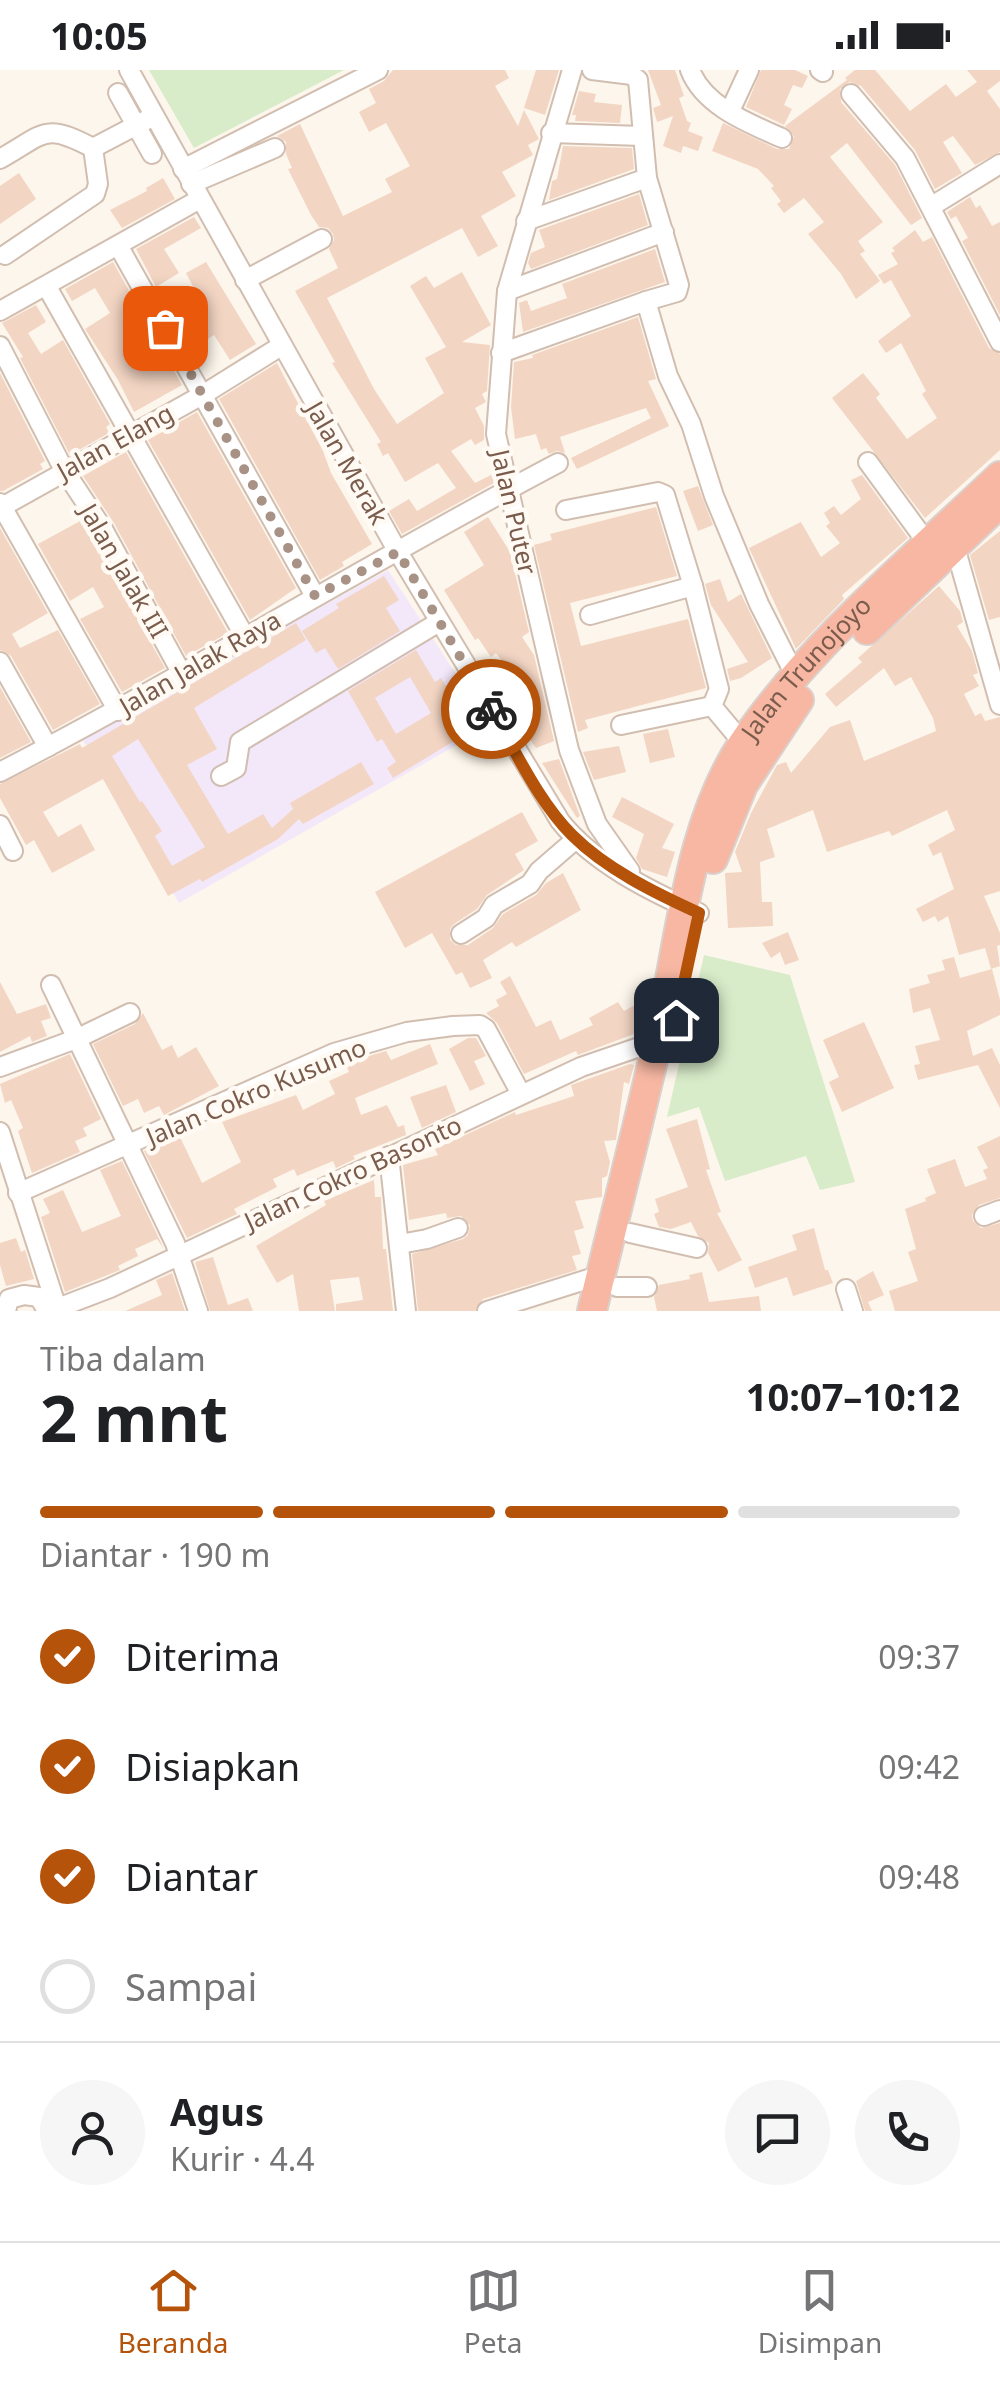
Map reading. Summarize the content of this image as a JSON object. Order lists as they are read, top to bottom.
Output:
{
  "streets": {
    "highway": ["Jalan Trunojoyo"],
    "street": [
      "Jalan Elang",
      "Jalan Merak",
      "Jalan Puter",
      "Jalan Jalak III",
      "Jalan Jalak Raya",
      "Jalan Cokro Kusumo",
      "Jalan Cokro Basonto"
    ]
  },
  "crossings": [
    ["Jalan Elang", "Jalan Merak"],
    ["Jalan Elang", "Jalan Jalak III"],
    ["Jalan Merak", "Jalan Puter"],
    ["Jalan Merak", "Jalan Jalak Raya"],
    ["Jalan Merak", "Jalan Trunojoyo"],
    ["Jalan Puter", "Jalan Jalak Raya"],
    ["Jalan Jalak III", "Jalan Jalak Raya"],
    ["Jalan Cokro Kusumo", "Jalan Cokro Basonto"]
  ],
  "page": {
    "status": "10:05",
    "heading": ["2 mnt", "Tiba dalam", "10:07–10:12"],
    "panel": ["Agus", "Kurir · 4.4"],
    "bar": "Diantar · 190 m",
    "list": [
      ["Diterima", "09:37"],
      ["Disiapkan", "09:42"],
      ["Diantar", "09:48"],
      "Sampai"
    ],
    "tabs": ["Beranda", "Peta", "Disimpan"]
  }
}
